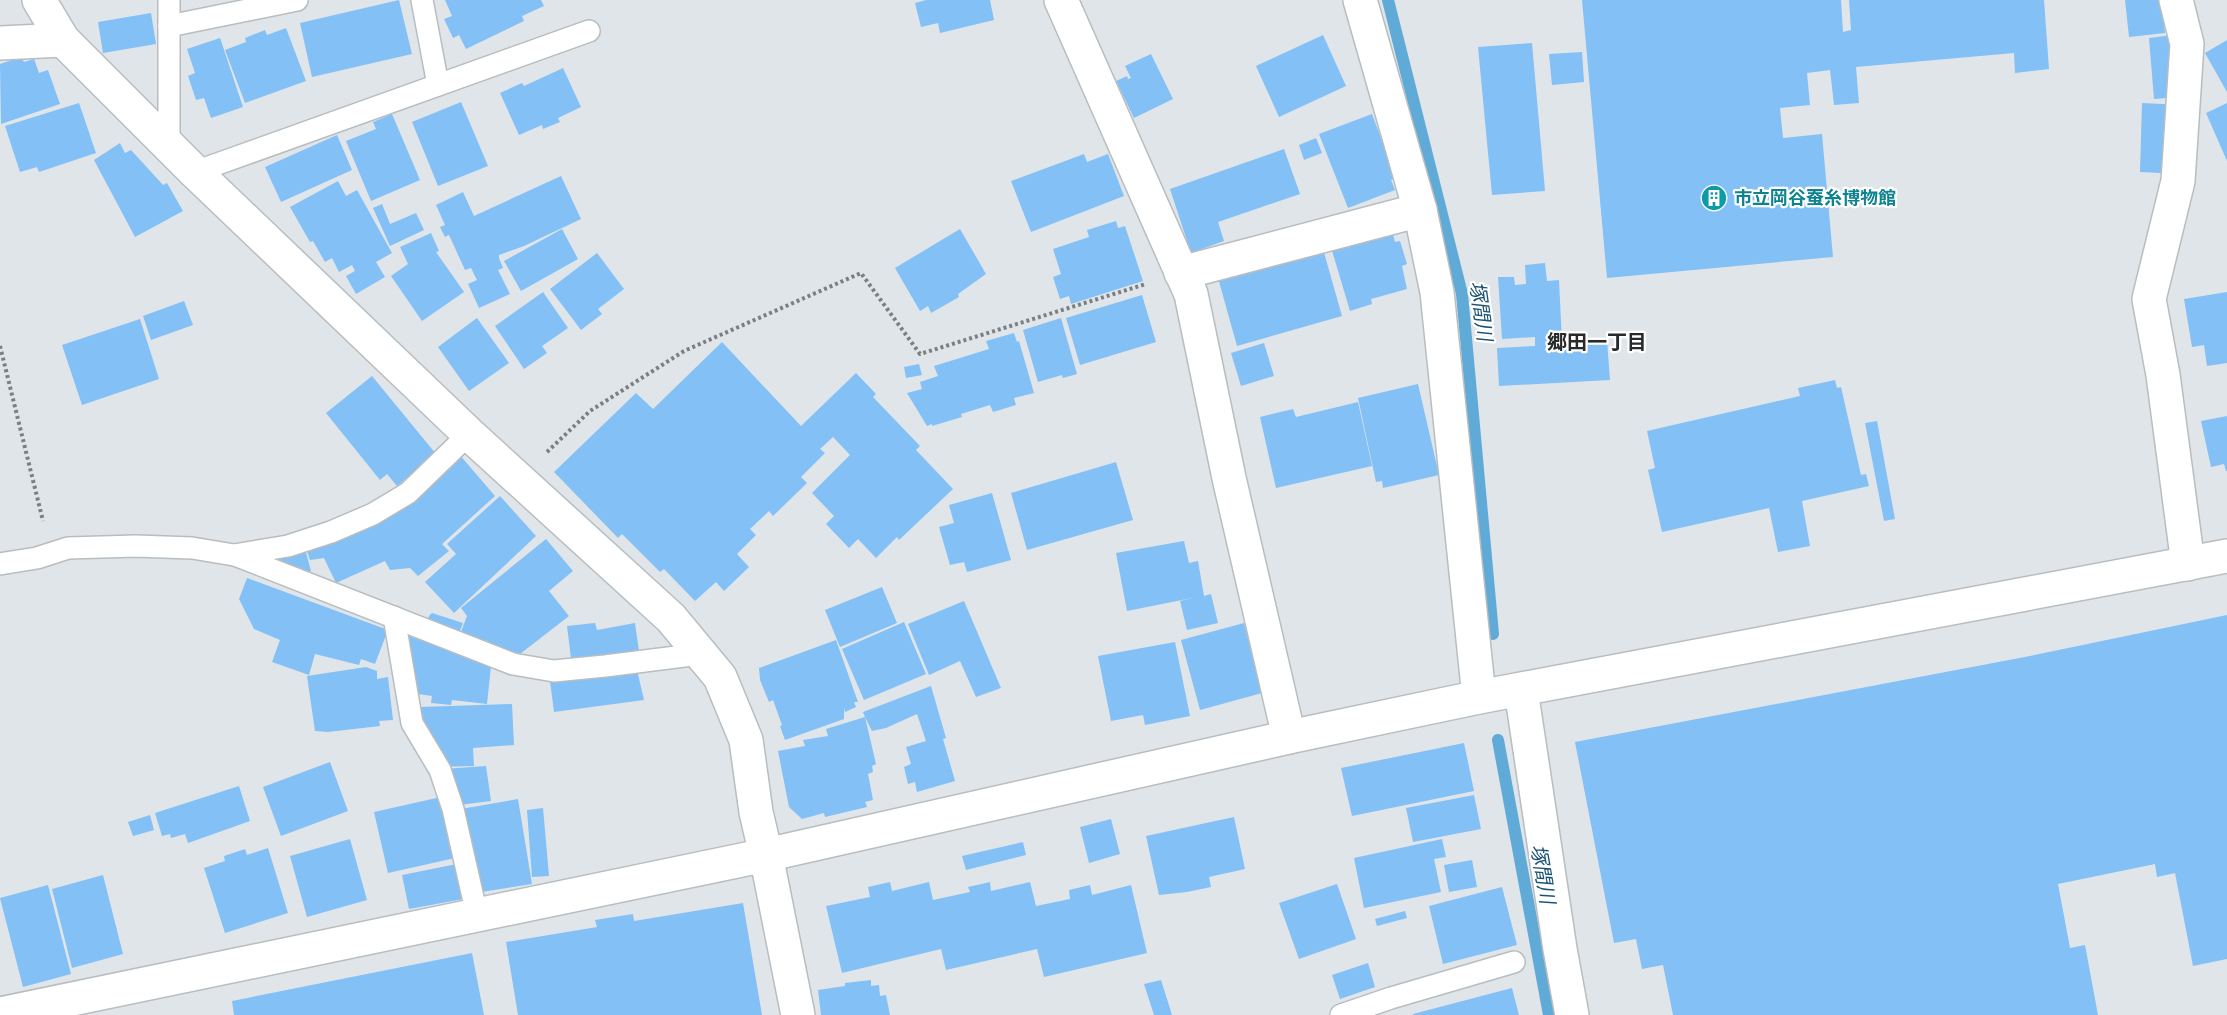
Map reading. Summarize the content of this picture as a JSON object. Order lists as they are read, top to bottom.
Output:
{
  "districts": ["郷田一丁目"],
  "water": ["塚間川"],
  "places": {
    "building": ["市立岡谷蚕糸博物館"]
  }
}
